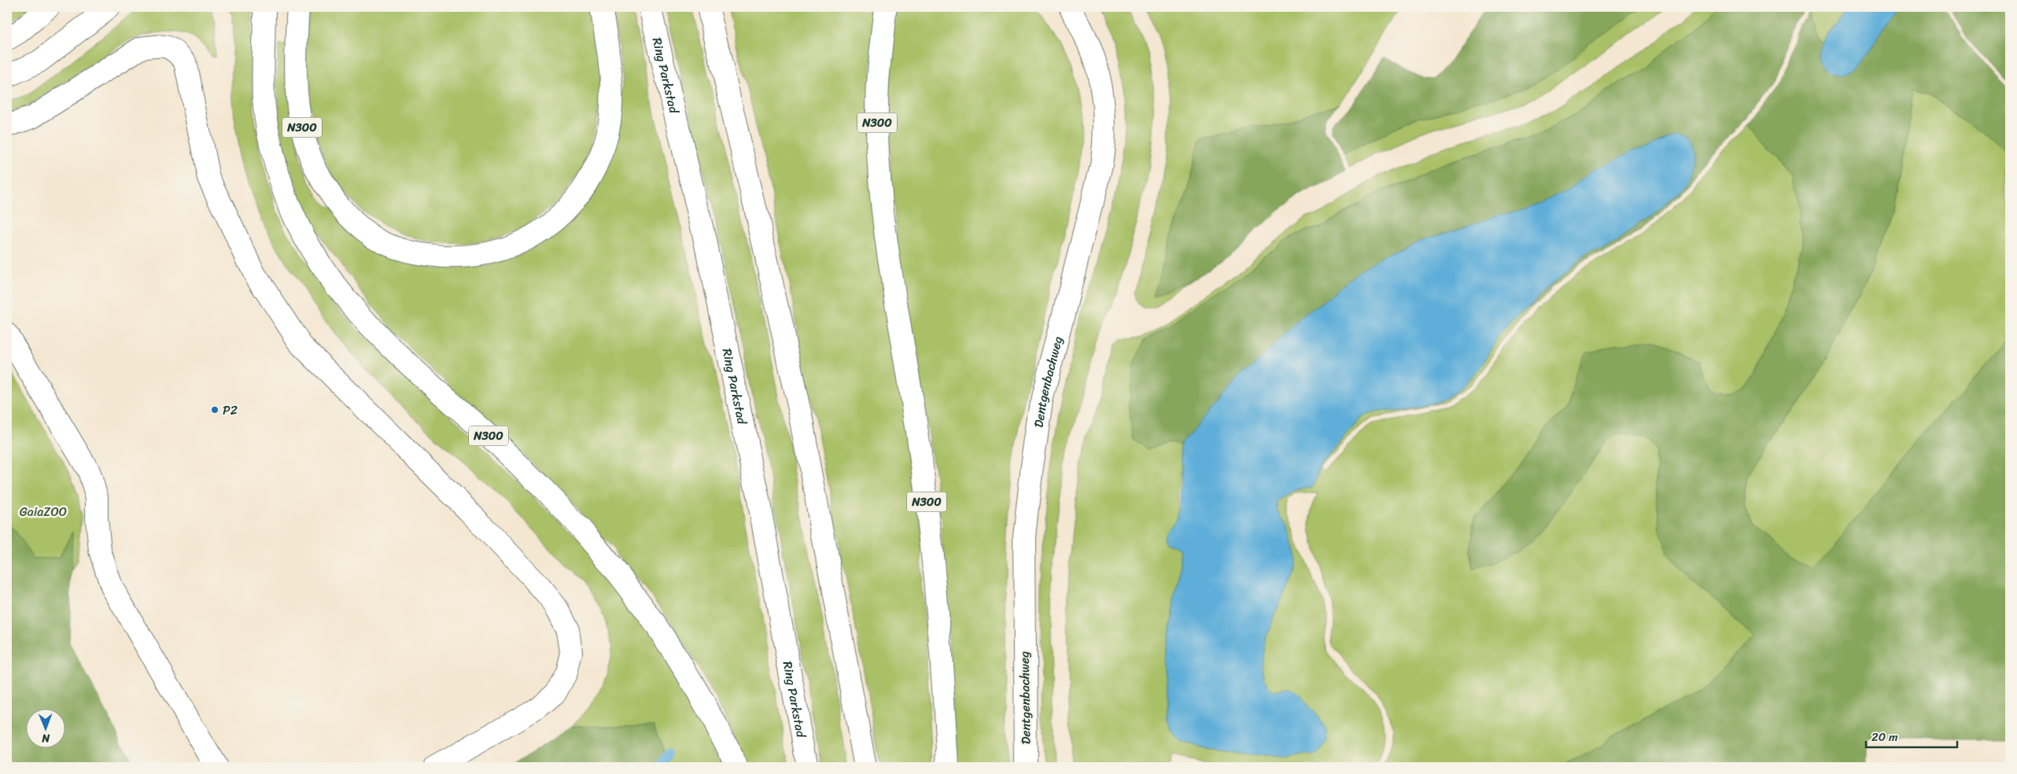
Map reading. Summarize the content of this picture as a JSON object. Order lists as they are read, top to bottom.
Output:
{
  "streets": {
    "main road": ["Ring Parkstad", "N300", "Dentgenbachweg"]
  },
  "parks": ["GaiaZOO"],
  "places": ["P2"],
  "scale_bar": "20 m",
  "north": "bottom"
}
